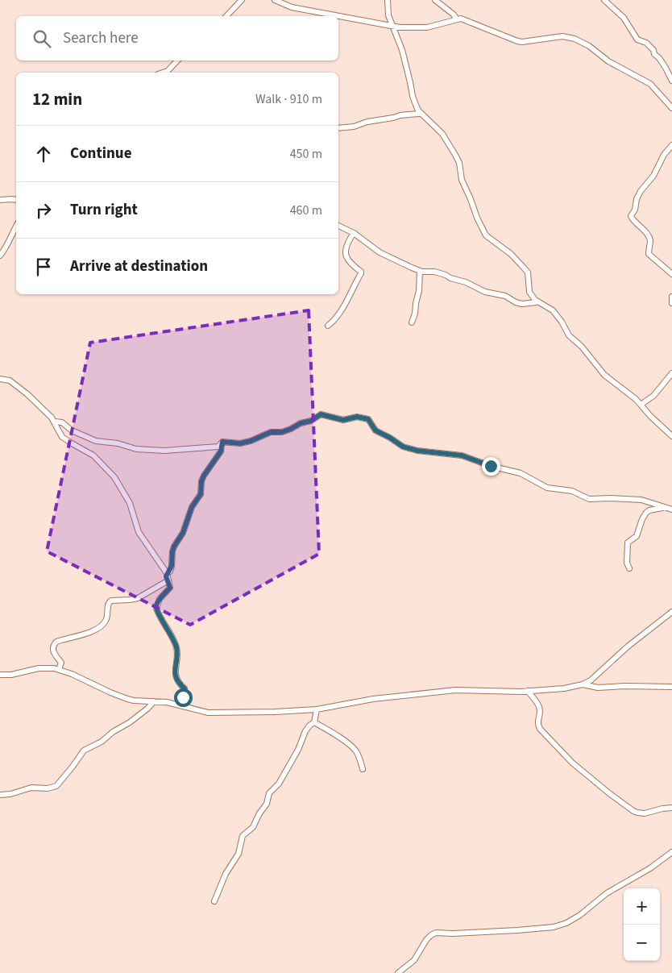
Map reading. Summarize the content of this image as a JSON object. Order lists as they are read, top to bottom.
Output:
{
  "page": {
    "search": "Search here",
    "heading": ["12 min", "Walk · 910 m"],
    "list": [
      ["Continue", "450 m"],
      ["Turn right", "460 m"],
      "Arrive at destination"
    ],
    "map_buttons": ["+", "−"]
  }
}
